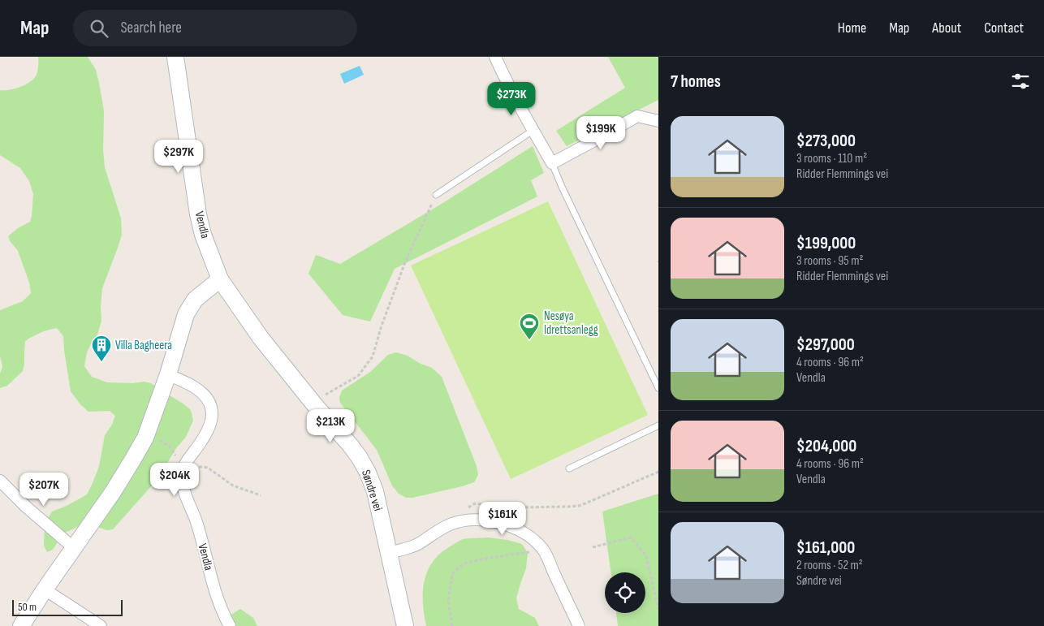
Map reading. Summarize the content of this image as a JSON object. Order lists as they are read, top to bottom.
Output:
{
  "streets": {
    "street": ["Vendla", "Søndre vei"]
  },
  "crossings": [
    ["Vendla", "Søndre vei"]
  ],
  "places": {
    "sports": ["Nesøya Idrettsanlegg"],
    "building": ["Villa Bagheera"]
  },
  "scale_bar": "50 m",
  "page": {
    "header": "Map",
    "search": "Search here",
    "nav": [
      "Home",
      "Map",
      "About",
      "Contact"
    ],
    "heading": "7 homes",
    "price": [
      "$273K",
      "$199K",
      "$297K",
      "$213K",
      "$204K",
      "$207K",
      "$161K"
    ],
    "list": [
      {
        "name": "$273,000",
        "note": "3 rooms · 110 m² · Ridder Flemmings vei"
      },
      {
        "name": "$199,000",
        "note": "3 rooms · 95 m² · Ridder Flemmings vei"
      },
      {
        "name": "$297,000",
        "note": "4 rooms · 96 m² · Vendla"
      },
      {
        "name": "$204,000",
        "note": "4 rooms · 96 m² · Vendla"
      },
      {
        "name": "$161,000",
        "note": "2 rooms · 52 m² · Søndre vei"
      }
    ],
    "scale": "50 m"
  }
}
